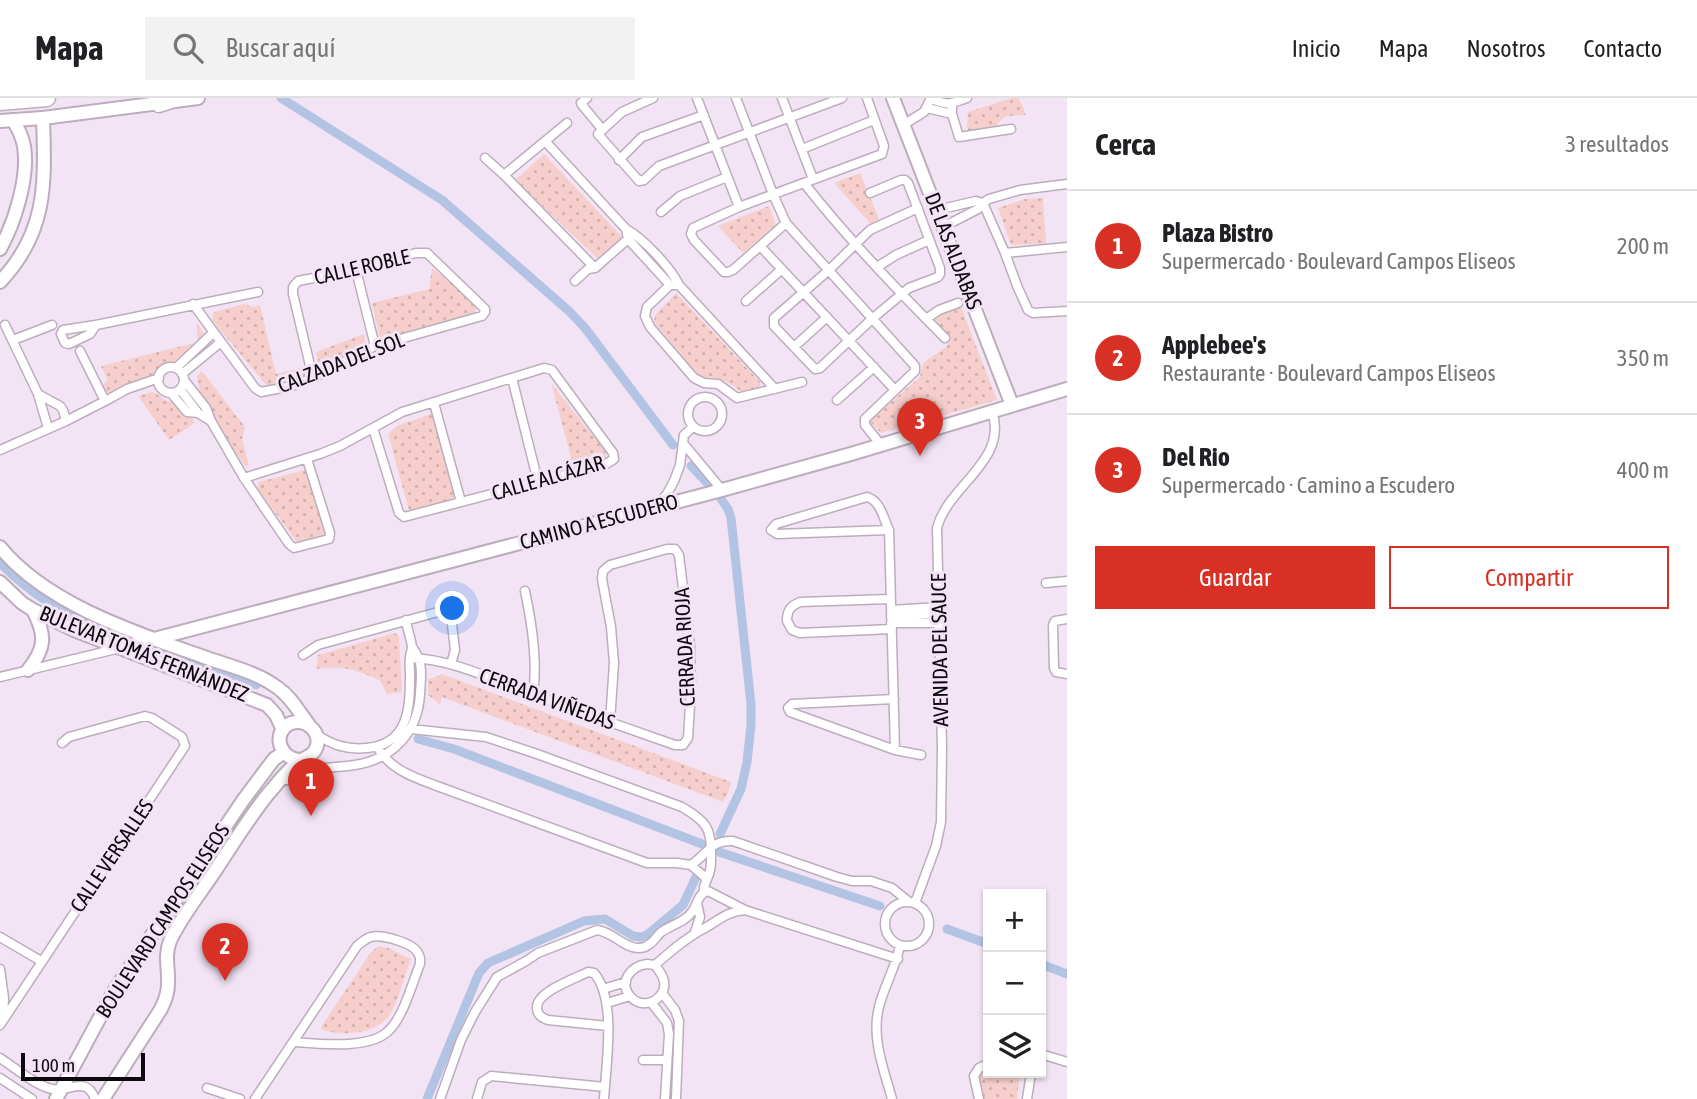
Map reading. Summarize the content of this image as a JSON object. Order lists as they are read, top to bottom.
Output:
{
  "streets": {
    "main road": [
      "DE LAS ALDABAS",
      "CAMINO A ESCUDERO",
      "BULEVAR TOMÁS FERNÁNDEZ",
      "BOULEVARD CAMPOS ELISEOS"
    ],
    "street": [
      "CALLE ROBLE",
      "CALZADA DEL SOL",
      "CALLE ALCÁZAR",
      "CERRADA RIOJA",
      "AVENIDA DEL SAUCE",
      "CERRADA VIÑEDAS",
      "CALLE VERSALLES"
    ]
  },
  "crossings": [
    ["DE LAS ALDABAS", "CAMINO A ESCUDERO"],
    ["CALLE ROBLE", "CALZADA DEL SOL"],
    ["CAMINO A ESCUDERO", "AVENIDA DEL SAUCE"],
    ["CAMINO A ESCUDERO", "BULEVAR TOMÁS FERNÁNDEZ"],
    ["CERRADA RIOJA", "CERRADA VIÑEDAS"],
    ["BULEVAR TOMÁS FERNÁNDEZ", "BOULEVARD CAMPOS ELISEOS"]
  ],
  "scale_bar": "100 m",
  "page": {
    "header": "Mapa",
    "search": "Buscar aquí",
    "nav": [
      "Inicio",
      "Mapa",
      "Nosotros",
      "Contacto"
    ],
    "heading": ["Cerca", "3 resultados"],
    "list": [
      {
        "mark": "1",
        "name": "Plaza Bistro",
        "note": "Supermercado · Boulevard Campos Eliseos",
        "value": "200 m"
      },
      {
        "mark": "2",
        "name": "Applebee's",
        "note": "Restaurante · Boulevard Campos Eliseos",
        "value": "350 m"
      },
      {
        "mark": "3",
        "name": "Del Rio",
        "note": "Supermercado · Camino a Escudero",
        "value": "400 m"
      }
    ],
    "pins": ["3", "1", "2"],
    "buttons": ["Guardar", "Compartir"],
    "map_buttons": ["+", "−"],
    "scale": "100 m"
  }
}
